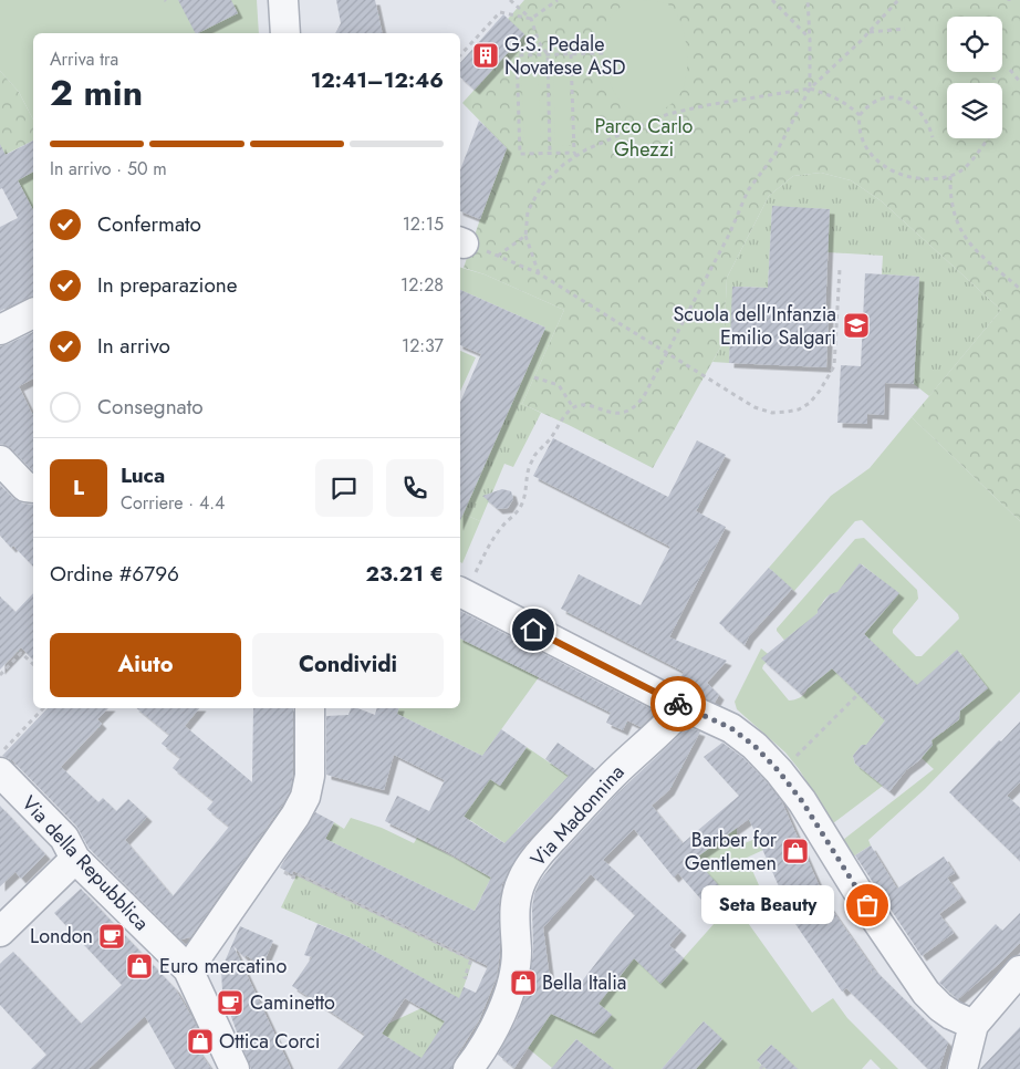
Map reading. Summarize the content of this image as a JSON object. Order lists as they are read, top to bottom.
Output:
{
  "streets": {
    "street": ["Via Madonnina", "Via della Repubblica"]
  },
  "parks": ["Parco Carlo Ghezzi"],
  "places": {
    "building": ["G.S. Pedale Novatese ASD"],
    "school or university": ["Scuola dell'Infanzia Emilio Salgari"],
    "shop": [
      "Barber for Gentlemen",
      "Euro mercatino",
      "Bella Italia",
      "Ottica Corci"
    ],
    "other": ["Seta Beauty"],
    "cafe": ["London", "Caminetto"]
  },
  "page": {
    "heading": ["2 min", "Arriva tra", "12:41–12:46"],
    "panel": [
      "Luca",
      "Corriere · 4.4",
      "Ordine #6796",
      "23.21 €"
    ],
    "bar": "In arrivo · 50 m",
    "list": [
      ["Confermato", "12:15"],
      ["In preparazione", "12:28"],
      ["In arrivo", "12:37"],
      "Consegnato"
    ],
    "round": "L",
    "buttons": ["Aiuto", "Condividi"],
    "bubble": "Seta Beauty"
  }
}
